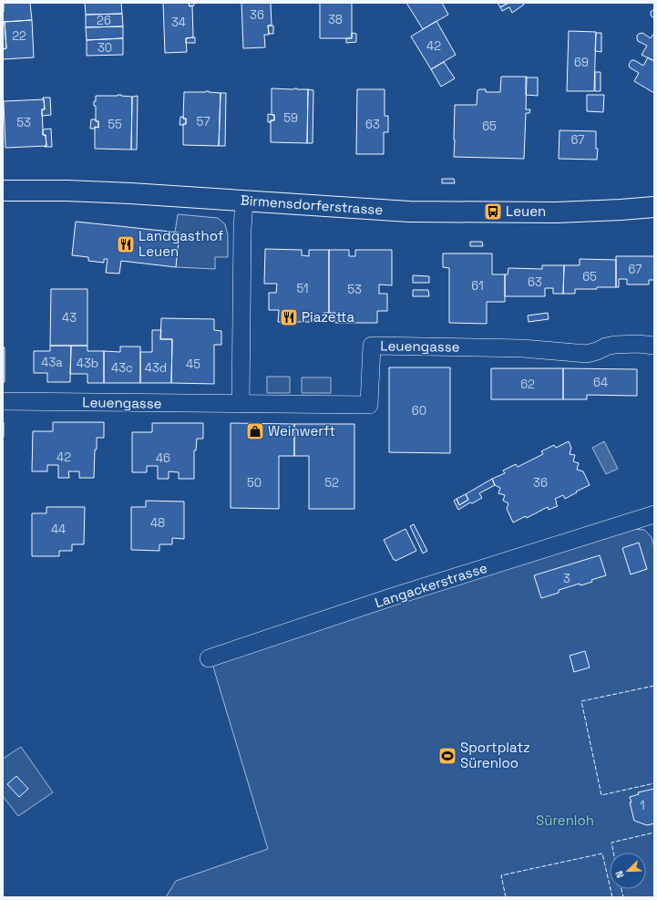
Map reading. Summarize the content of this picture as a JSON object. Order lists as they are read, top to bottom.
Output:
{
  "streets": {
    "main road": ["Birmensdorferstrasse"],
    "street": ["Leuengasse", "Langackerstrasse"]
  },
  "parks": ["Sürenloh"],
  "places": {
    "bus stop": ["Leuen"],
    "restaurant": ["Landgasthof Leuen", "Piazetta"],
    "shop": ["Weinwerft"],
    "sports": ["Sportplatz Sürenloo"]
  },
  "house_numbers": [
    "36",
    "38",
    "26",
    "34",
    "22",
    "42",
    "30",
    "69",
    "59",
    "57",
    "53",
    "55",
    "63",
    "65",
    "67",
    "67",
    "65",
    "63",
    "61",
    "51",
    "53",
    "43",
    "43a",
    "43b",
    "45",
    "43c",
    "43d",
    "64",
    "62",
    "60",
    "42",
    "46",
    "50",
    "52",
    "36",
    "48",
    "44",
    "3",
    "1"
  ],
  "north": "bottom left"
}
